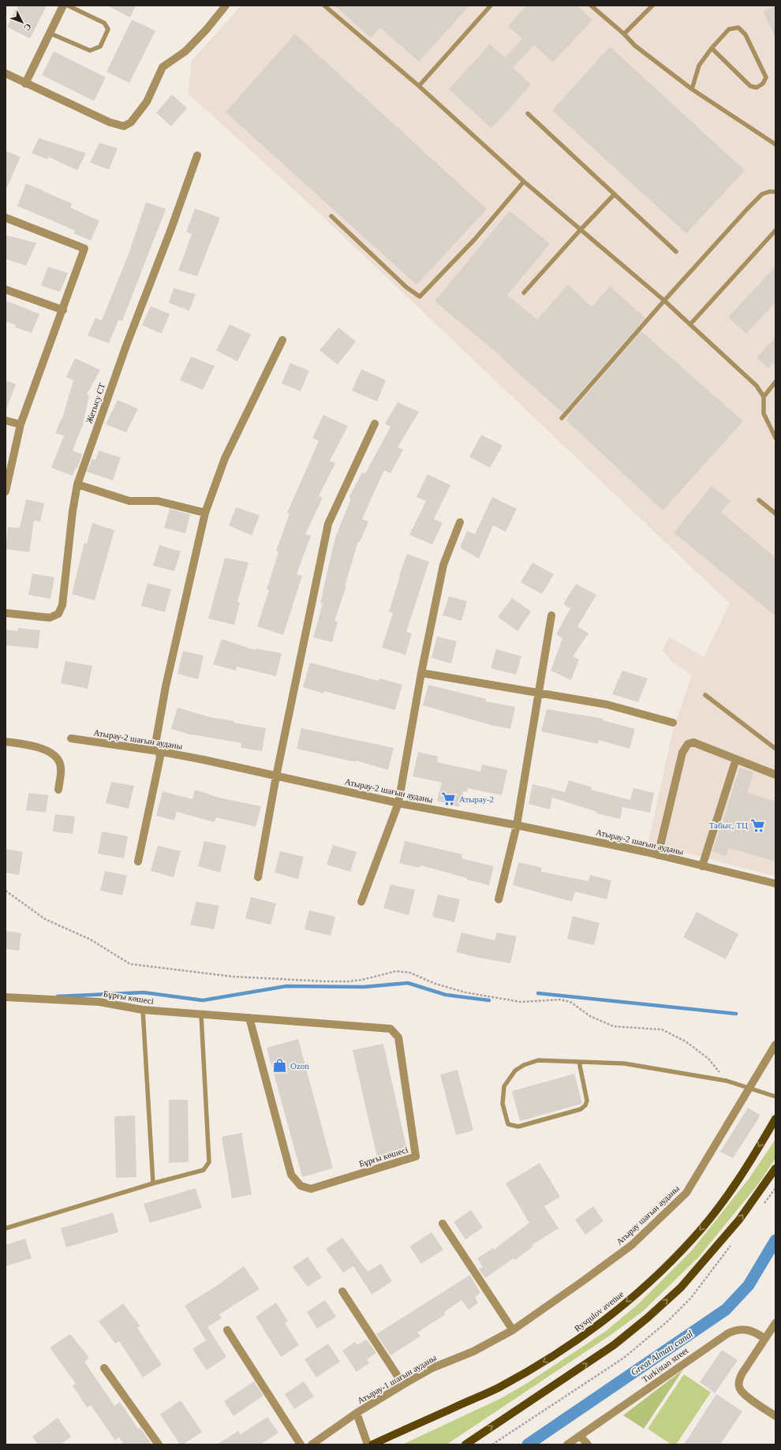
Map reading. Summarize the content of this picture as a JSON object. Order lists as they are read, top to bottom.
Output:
{
  "streets": {
    "main road": ["Rysqulov avenue"],
    "street": [
      "Жетысу СТ",
      "Атырау-2 шағын ауданы",
      "Бұрғы көшесі",
      "Атырау шағын ауданы",
      "Turkistan street",
      "Атырау-1 шағын ауданы"
    ]
  },
  "crossings": [
    ["Атырау шағын ауданы", "Атырау-1 шағын ауданы"]
  ],
  "water": ["Great Almatı canal"],
  "places": {
    "supermarket": ["Атырау-2", "Табыс, ТЦ"],
    "shop": ["Ozon"]
  },
  "north": "bottom right"
}
